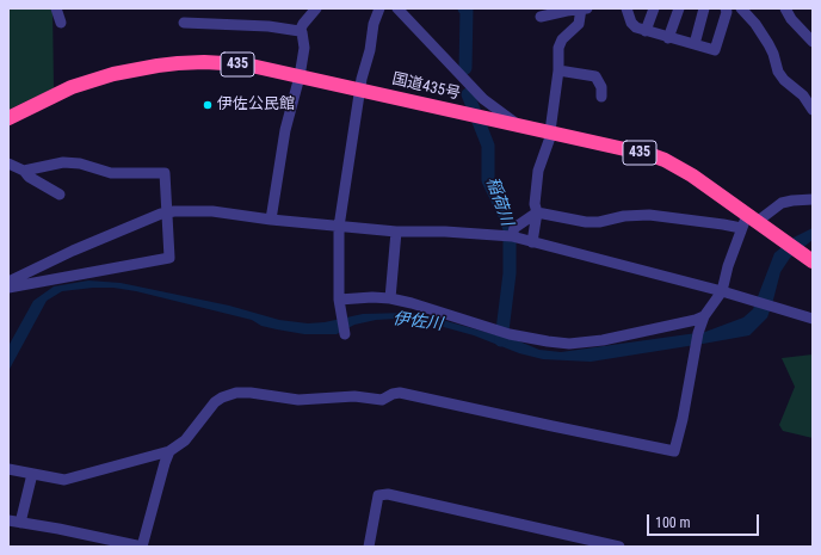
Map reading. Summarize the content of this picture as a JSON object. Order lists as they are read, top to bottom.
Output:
{
  "streets": {
    "highway": ["435", "国道435号"]
  },
  "water": ["稲荷川", "伊佐川"],
  "places": ["伊佐公民館"],
  "scale_bar": "100 m"
}
